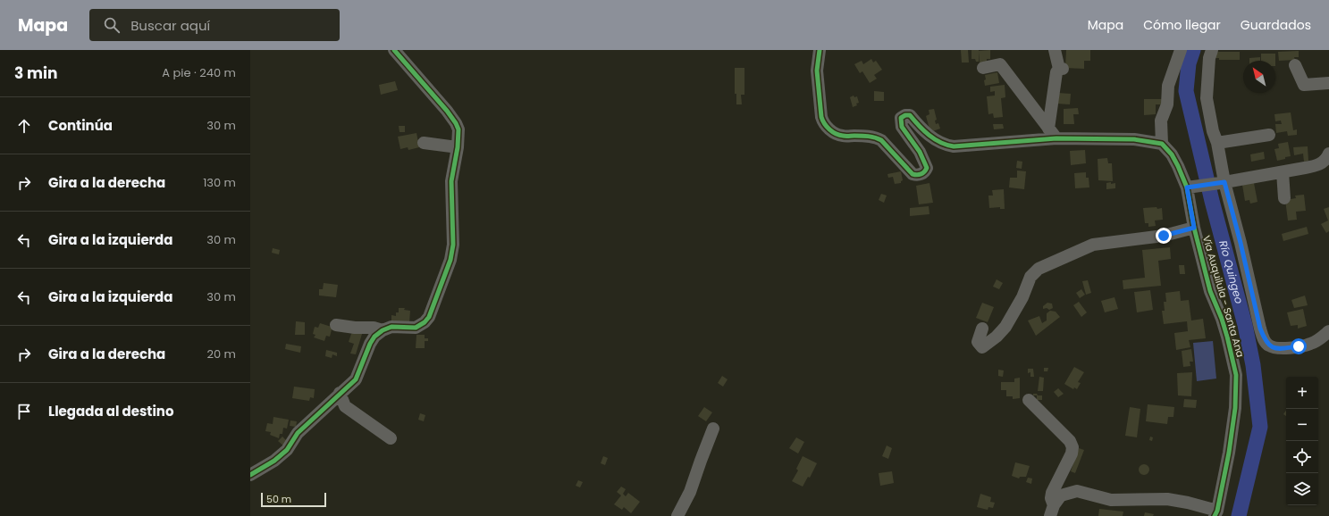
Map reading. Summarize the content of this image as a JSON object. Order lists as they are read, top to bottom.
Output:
{
  "streets": {
    "street": ["Vía Auquilula - Santa Ana"]
  },
  "water": ["Río Quingeo"],
  "scale_bar": "50 m",
  "north": "top left",
  "page": {
    "header": "Mapa",
    "search": "Buscar aquí",
    "nav": ["Mapa", "Cómo llegar", "Guardados"],
    "heading": ["3 min", "A pie · 240 m"],
    "list": [
      ["Continúa", "30 m"],
      ["Gira a la derecha", "130 m"],
      ["Gira a la izquierda", "30 m"],
      ["Gira a la izquierda", "30 m"],
      ["Gira a la derecha", "20 m"],
      "Llegada al destino"
    ],
    "map_buttons": ["+", "−"],
    "scale": "50 m"
  }
}
